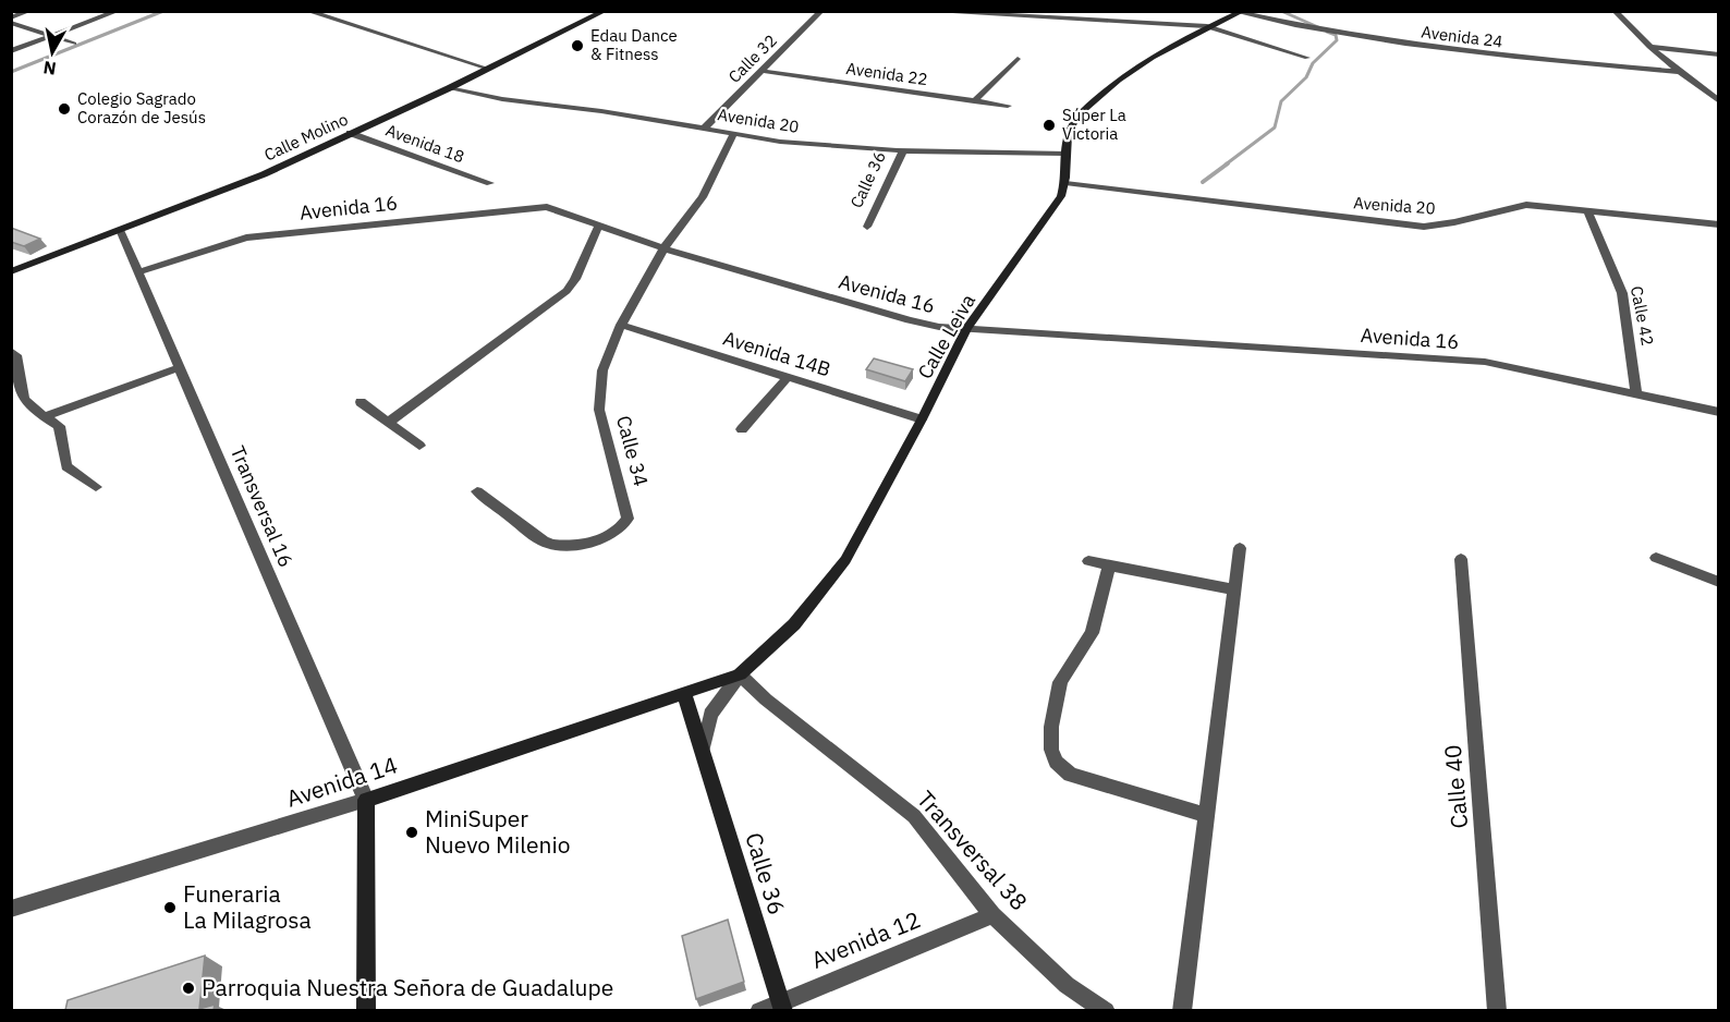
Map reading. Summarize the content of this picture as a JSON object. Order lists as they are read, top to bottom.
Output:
{
  "streets": {
    "main road": [
      "Calle Molino",
      "Calle 36",
      "Calle Leiva",
      "Avenida 14"
    ],
    "street": [
      "Avenida 24",
      "Calle 32",
      "Avenida 22",
      "Avenida 20",
      "Avenida 18",
      "Avenida 16",
      "Calle 42",
      "Avenida 14B",
      "Calle 34",
      "Transversal 16",
      "Calle 40",
      "Transversal 38",
      "Avenida 12"
    ]
  },
  "crossings": [
    ["Avenida 24", "Calle Leiva"],
    ["Calle 32", "Avenida 22"],
    ["Calle 32", "Avenida 20"],
    ["Avenida 20", "Calle Molino"],
    ["Avenida 20", "Calle 36"],
    ["Avenida 20", "Calle 42"],
    ["Avenida 20", "Calle Leiva"],
    ["Avenida 20", "Calle 34"],
    ["Calle Molino", "Avenida 18"],
    ["Calle Molino", "Transversal 16"],
    ["Calle 36", "Calle Leiva"],
    ["Calle 36", "Avenida 14"],
    ["Calle 36", "Transversal 38"],
    ["Calle 36", "Avenida 12"],
    ["Avenida 16", "Calle 42"],
    ["Avenida 16", "Calle Leiva"],
    ["Avenida 16", "Calle 34"],
    ["Avenida 16", "Transversal 16"],
    ["Calle Leiva", "Avenida 14B"],
    ["Calle Leiva", "Avenida 14"],
    ["Calle Leiva", "Transversal 38"],
    ["Avenida 14B", "Calle 34"],
    ["Transversal 16", "Avenida 14"],
    ["Transversal 38", "Avenida 12"]
  ],
  "places": [
    "Edau Dance & Fitness",
    "Colegio Sagrado Corazón de Jesús",
    "Súper La Victoria",
    "MiniSuper Nuevo Milenio",
    "Funeraria La Milagrosa",
    "Parroquia Nuestra Señora de Guadalupe"
  ],
  "north": "bottom"
}
